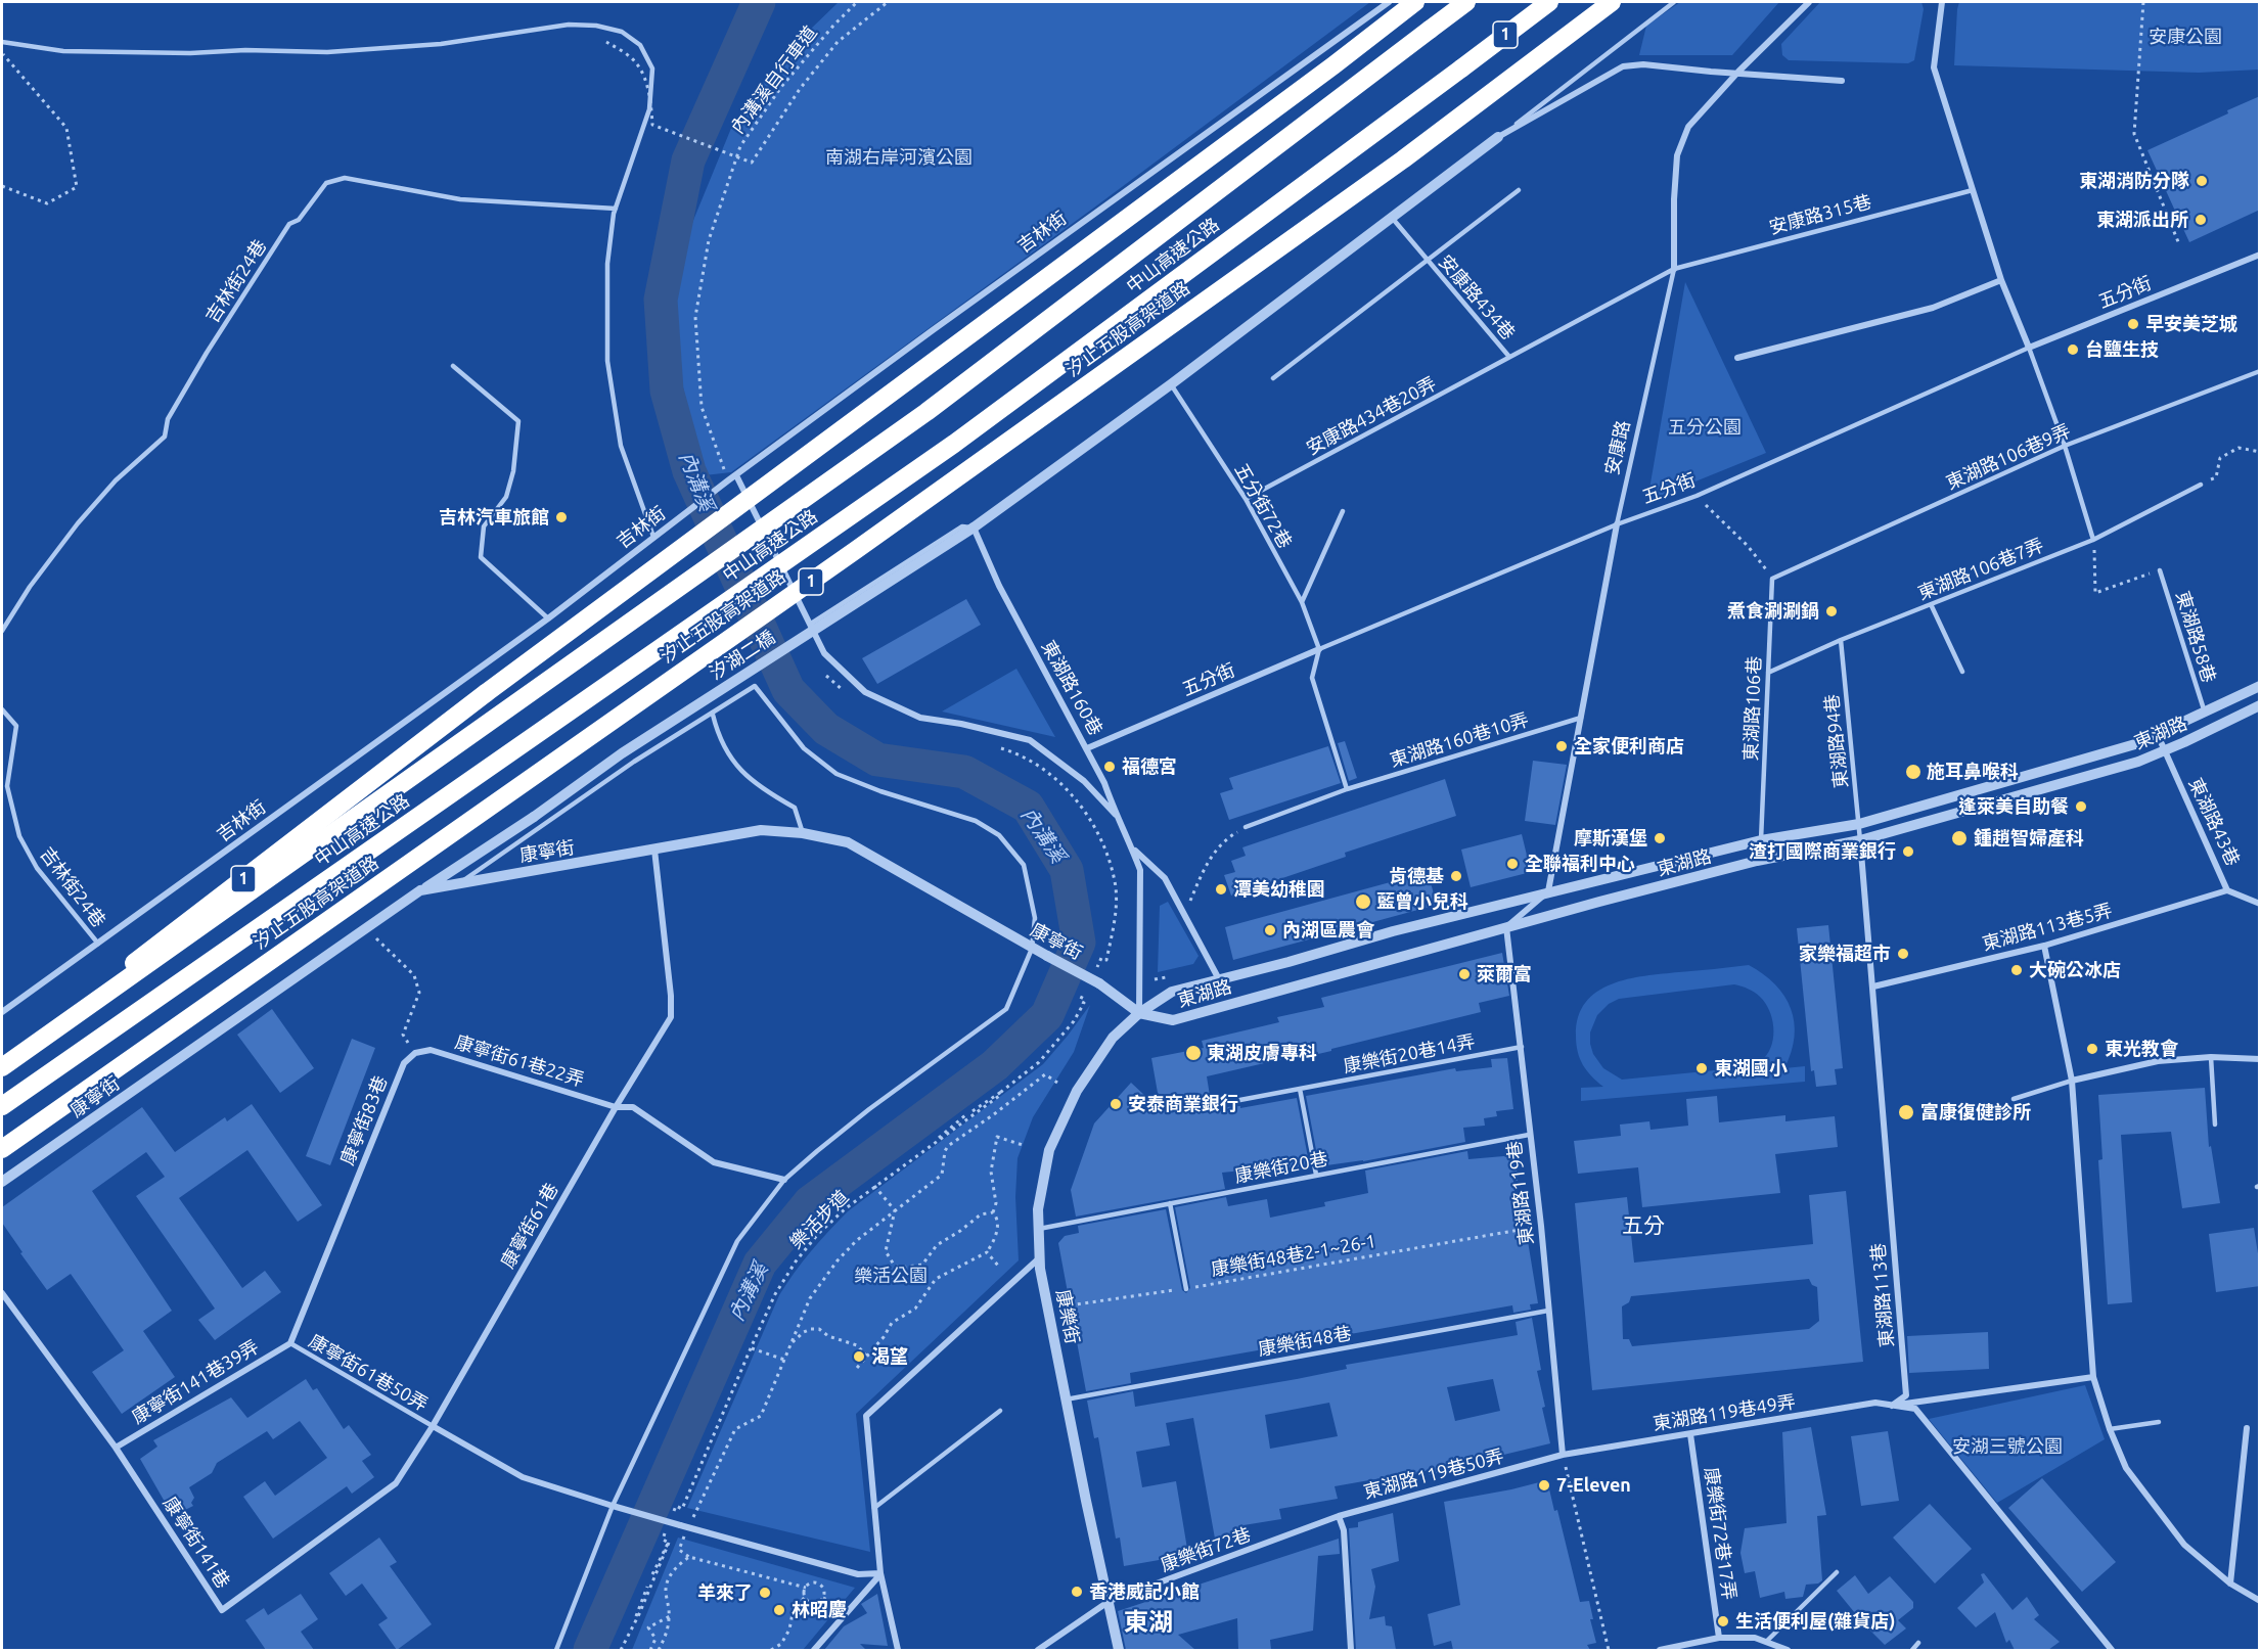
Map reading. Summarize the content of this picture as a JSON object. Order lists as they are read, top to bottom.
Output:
{
  "streets": {
    "highway": ["1", "中山高速公路", "汐止五股高架道路"],
    "street": [
      "吉林街",
      "五分街",
      "安康路",
      "汐湖二橋",
      "東湖路160巷",
      "東湖路",
      "東湖路43巷",
      "康寧街",
      "東湖路113巷5弄",
      "康寧街61巷22弄",
      "康寧街83巷",
      "東湖路119巷",
      "康寧街61巷",
      "東湖路113巷",
      "康樂街",
      "康寧街141巷39弄",
      "東湖路119巷49弄",
      "東湖路119巷50弄",
      "康樂街72巷17弄",
      "康寧街141巷",
      "康樂街72巷"
    ],
    "lane": [
      "安康路315巷",
      "吉林街24巷",
      "安康路434巷",
      "安康路434巷20弄",
      "東湖路106巷9弄",
      "五分街72巷",
      "東湖路106巷7弄",
      "東湖路58巷",
      "東湖路106巷",
      "東湖路160巷10弄",
      "東湖路94巷",
      "康樂街20巷14弄",
      "康樂街20巷",
      "康樂街48巷",
      "康寧街61巷50弄"
    ],
    "path": ["內溝溪自行車道", "樂活步道", "康樂街48巷2-1~26-1"]
  },
  "crossings": [
    ["1", "中山高速公路"],
    ["安康路315巷", "安康路434巷"],
    ["安康路315巷", "安康路"],
    ["吉林街", "吉林街24巷"],
    ["五分街", "安康路"],
    ["五分街", "五分街72巷"],
    ["五分街", "東湖路160巷"],
    ["安康路434巷", "安康路434巷20弄"],
    ["安康路434巷", "安康路"],
    ["安康路434巷20弄", "五分街72巷"],
    ["安康路", "東湖路"],
    ["安康路", "東湖路160巷10弄"],
    ["東湖路106巷9弄", "東湖路106巷"],
    ["五分街72巷", "汐湖二橋"],
    ["東湖路106巷7弄", "東湖路106巷"],
    ["東湖路106巷7弄", "東湖路94巷"],
    ["東湖路58巷", "東湖路"],
    ["汐湖二橋", "東湖路160巷"],
    ["汐湖二橋", "康寧街"],
    ["東湖路160巷", "東湖路"],
    ["東湖路160巷", "康寧街"],
    ["東湖路160巷", "康樂街"],
    ["東湖路106巷", "東湖路"],
    ["東湖路", "東湖路94巷"],
    ["東湖路", "東湖路43巷"],
    ["東湖路", "康寧街"],
    ["東湖路", "東湖路119巷"],
    ["東湖路", "東湖路113巷"],
    ["東湖路", "康樂街"],
    ["東湖路94巷", "東湖路113巷"],
    ["東湖路43巷", "東湖路113巷5弄"],
    ["康寧街", "康寧街61巷"],
    ["康寧街", "康樂街"],
    ["東湖路113巷5弄", "東湖路113巷"],
    ["康樂街20巷14弄", "東湖路119巷"],
    ["康寧街61巷22弄", "康寧街83巷"],
    ["康寧街61巷22弄", "康寧街61巷"],
    ["康寧街83巷", "康寧街61巷50弄"],
    ["康寧街83巷", "康寧街141巷39弄"],
    ["康樂街20巷", "東湖路119巷"],
    ["康樂街20巷", "康樂街"],
    ["東湖路119巷", "康樂街48巷2-1~26-1"],
    ["東湖路119巷", "康樂街48巷"],
    ["東湖路119巷", "東湖路119巷49弄"],
    ["東湖路119巷", "東湖路119巷50弄"],
    ["康寧街61巷", "康寧街61巷50弄"],
    ["康寧街61巷", "康寧街141巷"],
    ["康樂街48巷2-1~26-1", "康樂街"],
    ["東湖路113巷", "東湖路119巷49弄"],
    ["康樂街", "康樂街48巷"],
    ["康樂街", "康樂街72巷"],
    ["康寧街61巷50弄", "康寧街141巷39弄"],
    ["康寧街61巷50弄", "康寧街141巷"],
    ["康寧街141巷39弄", "康寧街141巷"],
    ["東湖路119巷49弄", "東湖路119巷50弄"],
    ["東湖路119巷49弄", "康樂街72巷17弄"],
    ["東湖路119巷50弄", "康樂街72巷"]
  ],
  "districts": ["五分", "東湖"],
  "water": ["內溝溪"],
  "parks": [
    "安康公園",
    "南湖右岸河濱公園",
    "五分公園",
    "樂活公園",
    "安湖三號公園"
  ],
  "places": [
    "東湖消防分隊",
    "東湖派出所",
    "早安美芝城",
    "台鹽生技",
    "吉林汽車旅館",
    "煮食涮涮鍋",
    "全家便利商店",
    "福德宮",
    "施耳鼻喉科",
    "逢萊美自助餐",
    "摩斯漢堡",
    "鍾趙智婦產科",
    "渣打國際商業銀行",
    "全聯福利中心",
    "肯德基",
    "潭美幼稚園",
    "藍曾小兒科",
    "內湖區農會",
    "家樂福超市",
    "大碗公冰店",
    "萊爾富",
    "東光教會",
    "東湖皮膚專科",
    "東湖國小",
    "安泰商業銀行",
    "富康復健診所",
    "渴望",
    "7-Eleven",
    "香港威記小館",
    "羊來了",
    "林昭慶",
    "生活便利屋(雜貨店)"
  ]
}
